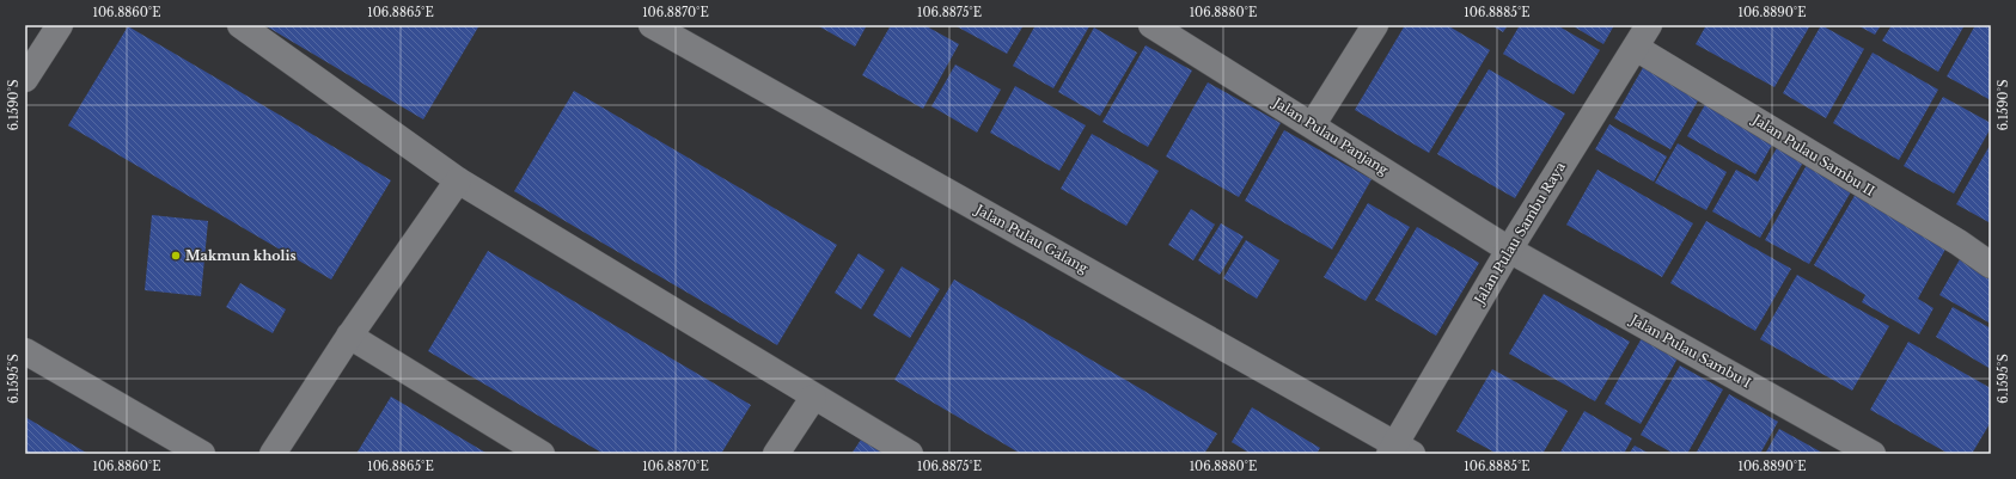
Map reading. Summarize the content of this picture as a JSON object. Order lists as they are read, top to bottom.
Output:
{
  "streets": {
    "street": [
      "Jalan Pulau Panjang",
      "Jalan Pulau Sambu II",
      "Jalan Pulau Sambu Raya",
      "Jalan Pulau Galang",
      "Jalan Pulau Sambu I"
    ]
  },
  "crossings": [
    ["Jalan Pulau Panjang", "Jalan Pulau Sambu Raya"],
    ["Jalan Pulau Panjang", "Jalan Pulau Sambu I"],
    ["Jalan Pulau Sambu II", "Jalan Pulau Sambu Raya"],
    ["Jalan Pulau Sambu Raya", "Jalan Pulau Galang"],
    ["Jalan Pulau Sambu Raya", "Jalan Pulau Sambu I"]
  ],
  "places": ["Makmun kholis"],
  "coordinates": [
    "106.8860°E",
    "106.8865°E",
    "106.8870°E",
    "106.8875°E",
    "106.8880°E",
    "106.8885°E",
    "106.8890°E",
    "6.1590°S",
    "6.1595°S"
  ]
}
